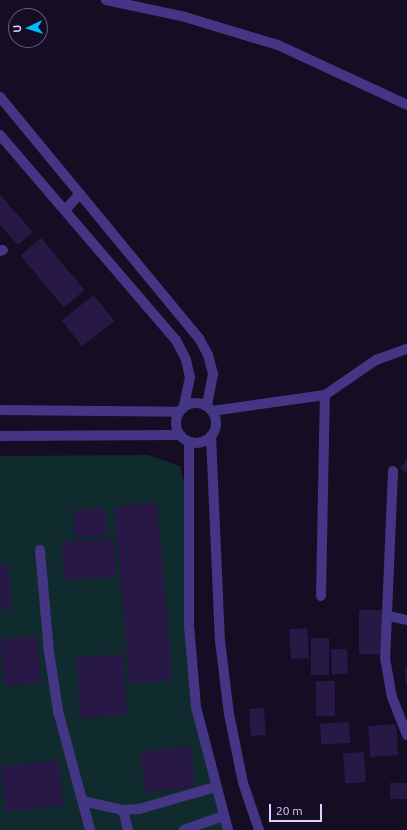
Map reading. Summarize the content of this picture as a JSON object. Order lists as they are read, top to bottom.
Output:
{
  "scale_bar": "20 m",
  "north": "left"
}
